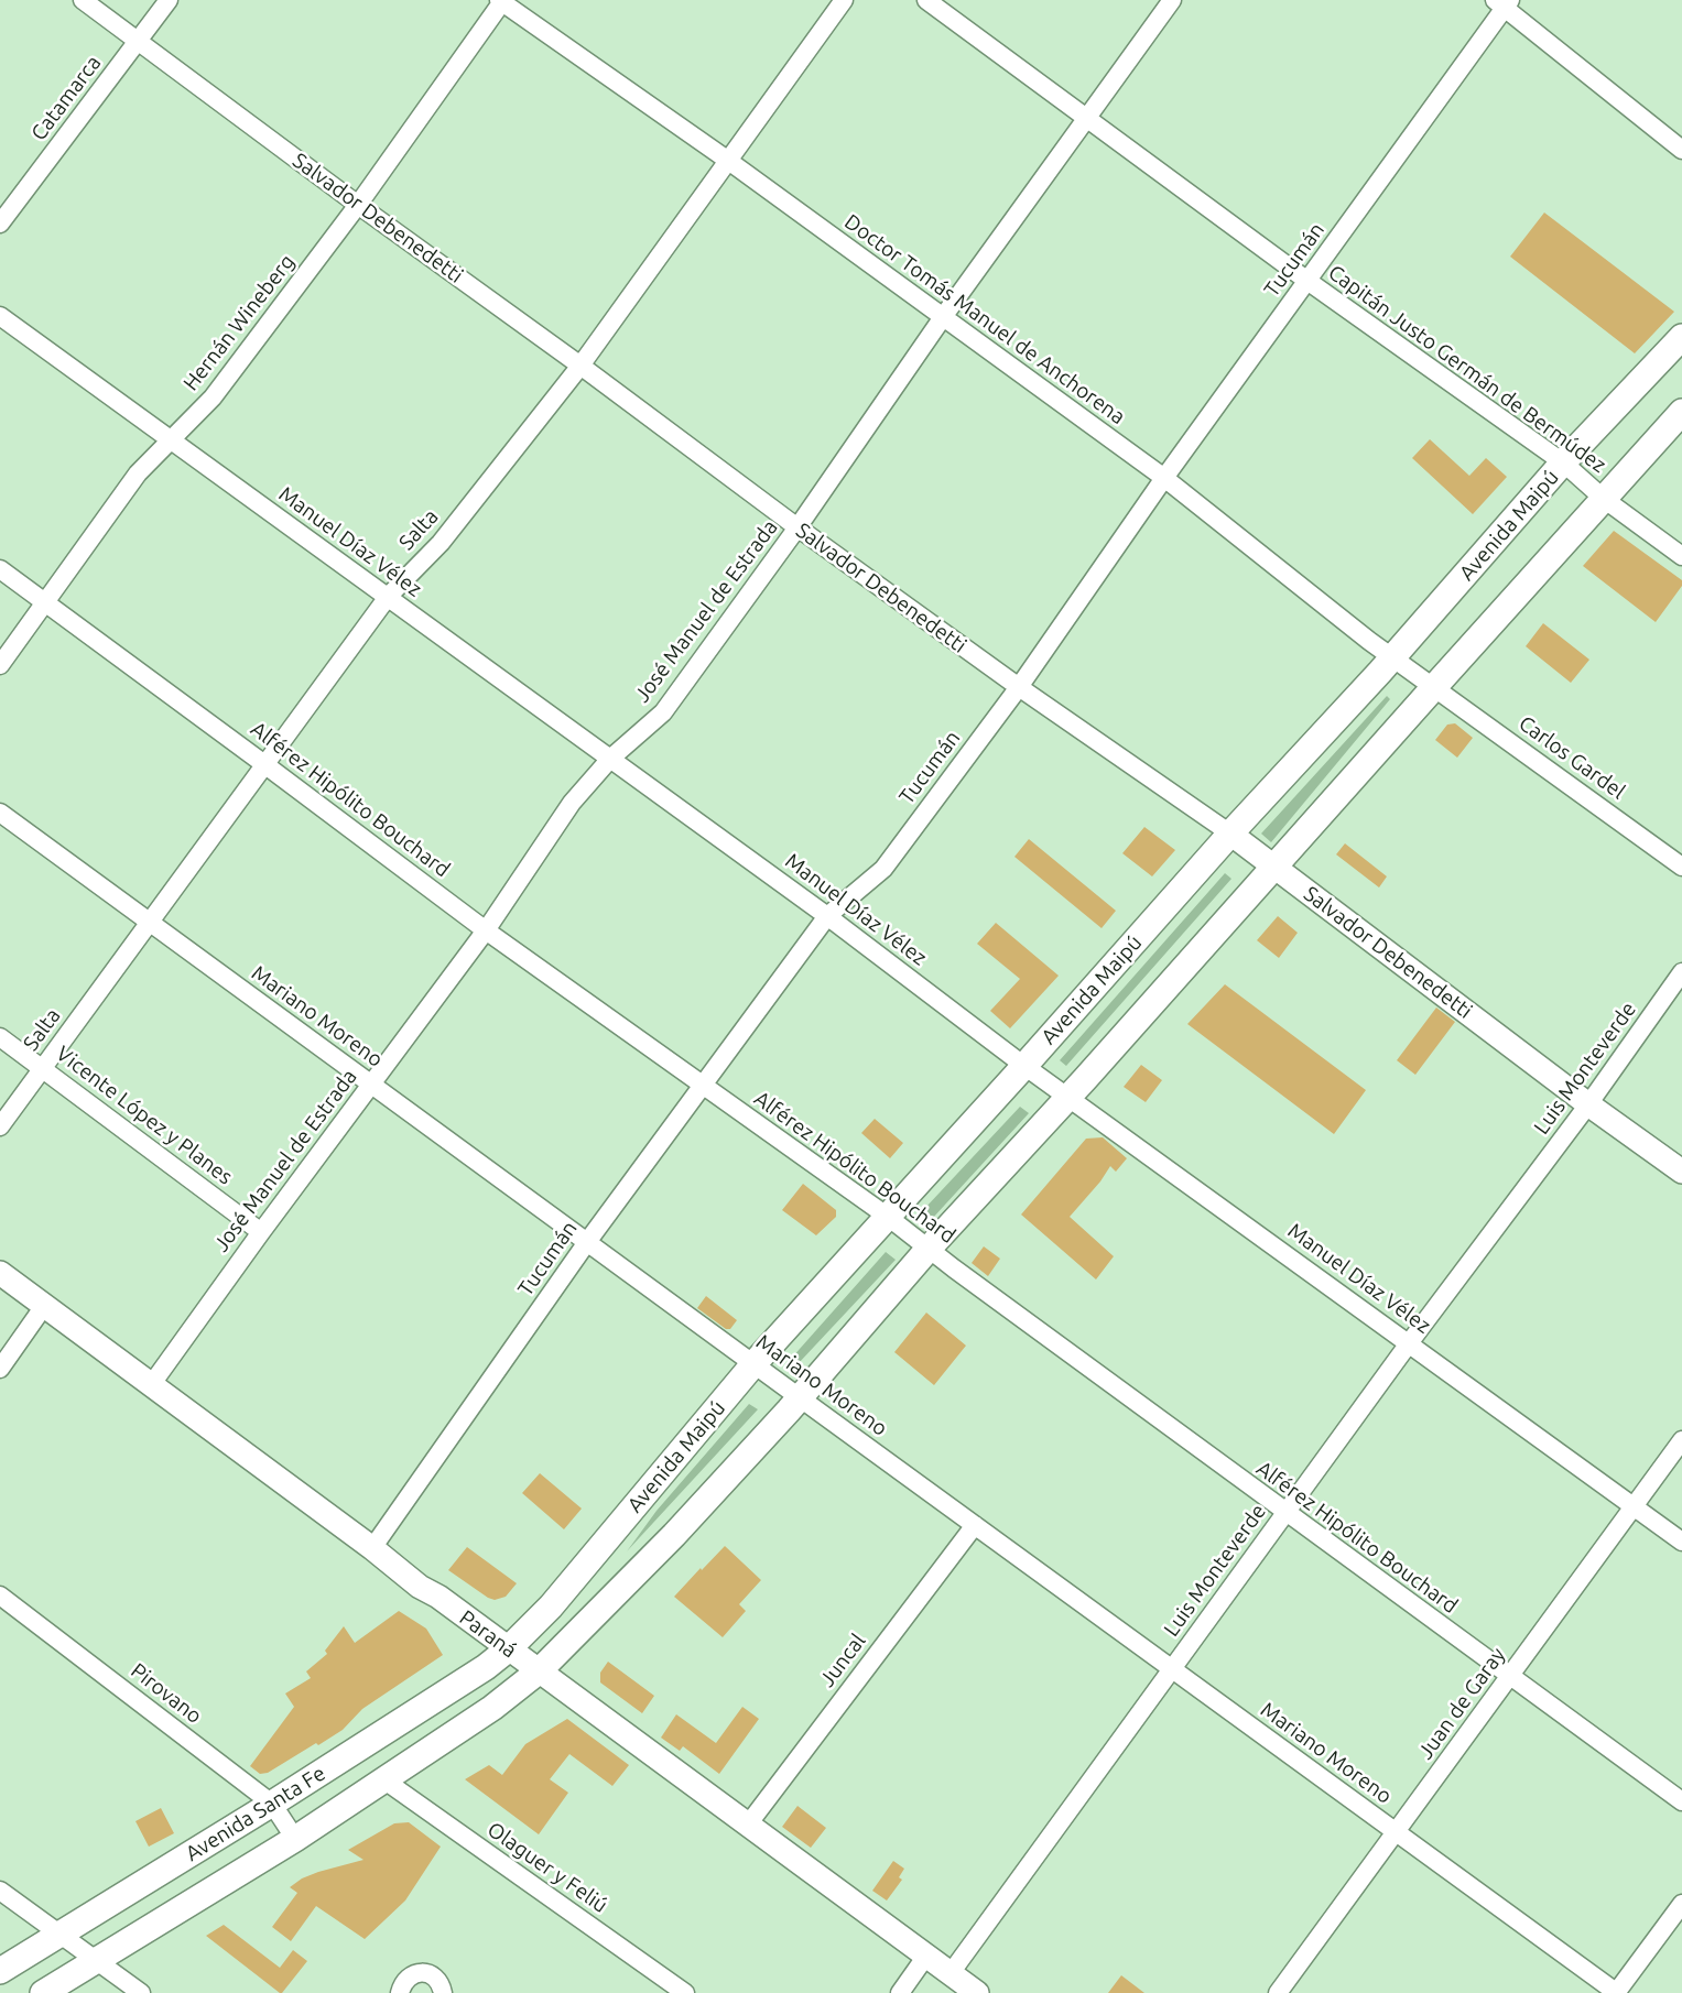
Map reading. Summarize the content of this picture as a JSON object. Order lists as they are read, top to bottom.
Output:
{
  "streets": {
    "main road": ["Avenida Maipú", "Avenida Santa Fe"],
    "street": [
      "Catamarca",
      "Salvador Debenedetti",
      "Tucumán",
      "Doctor Tomás Manuel de Anchorena",
      "Hernán Wineberg",
      "Capitán Justo Germán de Bermúdez",
      "Salta",
      "Manuel Díaz Vélez",
      "José Manuel de Estrada",
      "Carlos Gardel",
      "Alférez Hipólito Bouchard",
      "Mariano Moreno",
      "Luis Monteverde",
      "Vicente López y Planes",
      "Paraná",
      "Juncal",
      "Pirovano",
      "Juan de Garay",
      "Olaguer y Feliú"
    ]
  },
  "crossings": [
    ["Catamarca", "Salvador Debenedetti"],
    ["Salvador Debenedetti", "Tucumán"],
    ["Salvador Debenedetti", "Hernán Wineberg"],
    ["Salvador Debenedetti", "Avenida Maipú"],
    ["Salvador Debenedetti", "Salta"],
    ["Salvador Debenedetti", "José Manuel de Estrada"],
    ["Salvador Debenedetti", "Luis Monteverde"],
    ["Tucumán", "Doctor Tomás Manuel de Anchorena"],
    ["Tucumán", "Capitán Justo Germán de Bermúdez"],
    ["Tucumán", "Manuel Díaz Vélez"],
    ["Tucumán", "Alférez Hipólito Bouchard"],
    ["Tucumán", "Mariano Moreno"],
    ["Tucumán", "Paraná"],
    ["Doctor Tomás Manuel de Anchorena", "Hernán Wineberg"],
    ["Doctor Tomás Manuel de Anchorena", "Avenida Maipú"],
    ["Doctor Tomás Manuel de Anchorena", "Salta"],
    ["Doctor Tomás Manuel de Anchorena", "José Manuel de Estrada"],
    ["Doctor Tomás Manuel de Anchorena", "Carlos Gardel"],
    ["Hernán Wineberg", "Manuel Díaz Vélez"],
    ["Hernán Wineberg", "Alférez Hipólito Bouchard"],
    ["Capitán Justo Germán de Bermúdez", "Avenida Maipú"],
    ["Capitán Justo Germán de Bermúdez", "José Manuel de Estrada"],
    ["Avenida Maipú", "Manuel Díaz Vélez"],
    ["Avenida Maipú", "Alférez Hipólito Bouchard"],
    ["Avenida Maipú", "Mariano Moreno"],
    ["Avenida Maipú", "Paraná"],
    ["Avenida Maipú", "Avenida Santa Fe"],
    ["Salta", "Manuel Díaz Vélez"],
    ["Salta", "Alférez Hipólito Bouchard"],
    ["Salta", "Mariano Moreno"],
    ["Salta", "Vicente López y Planes"],
    ["Manuel Díaz Vélez", "José Manuel de Estrada"],
    ["Manuel Díaz Vélez", "Luis Monteverde"],
    ["Manuel Díaz Vélez", "Juan de Garay"],
    ["José Manuel de Estrada", "Alférez Hipólito Bouchard"],
    ["José Manuel de Estrada", "Mariano Moreno"],
    ["José Manuel de Estrada", "Vicente López y Planes"],
    ["José Manuel de Estrada", "Paraná"],
    ["Alférez Hipólito Bouchard", "Luis Monteverde"],
    ["Alférez Hipólito Bouchard", "Juan de Garay"],
    ["Mariano Moreno", "Luis Monteverde"],
    ["Mariano Moreno", "Juncal"],
    ["Mariano Moreno", "Juan de Garay"],
    ["Luis Monteverde", "Paraná"],
    ["Paraná", "Juncal"],
    ["Paraná", "Avenida Santa Fe"],
    ["Pirovano", "Avenida Santa Fe"],
    ["Avenida Santa Fe", "Olaguer y Feliú"]
  ]
}
